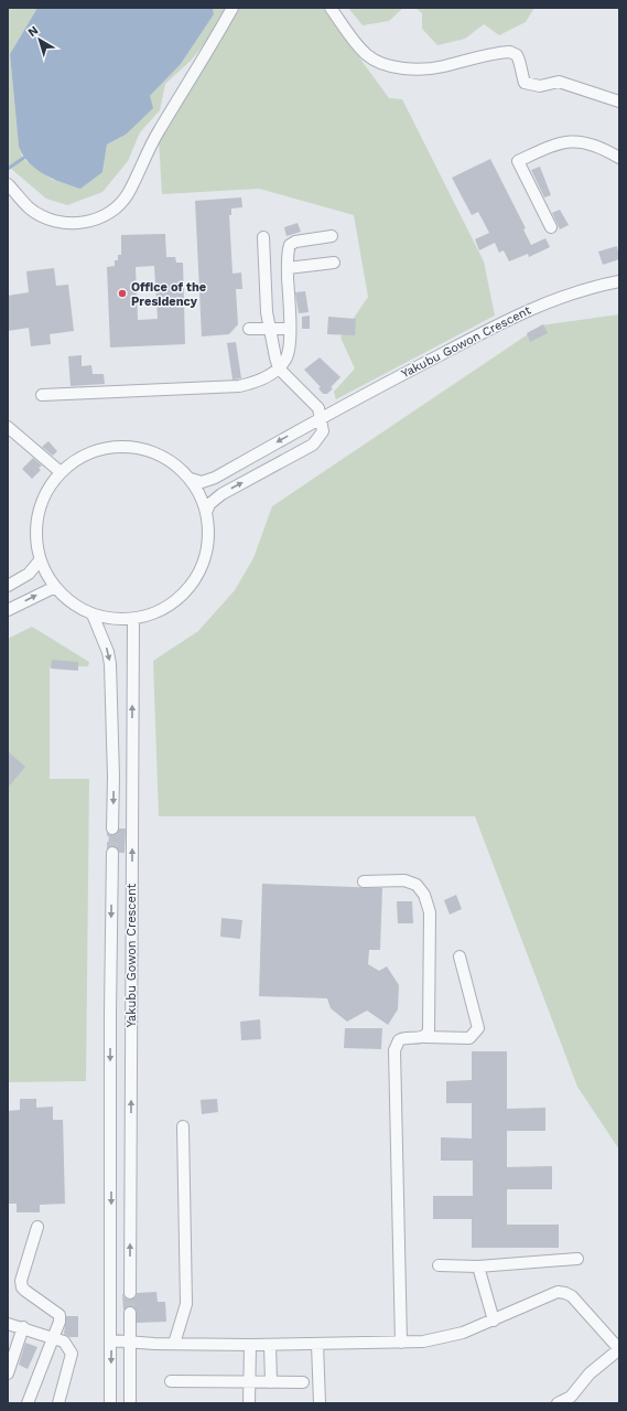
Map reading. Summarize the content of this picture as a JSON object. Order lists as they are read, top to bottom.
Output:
{
  "streets": {
    "street": ["Yakubu Gowon Crescent"]
  },
  "places": ["Office of the Presidency"],
  "north": "top left"
}
